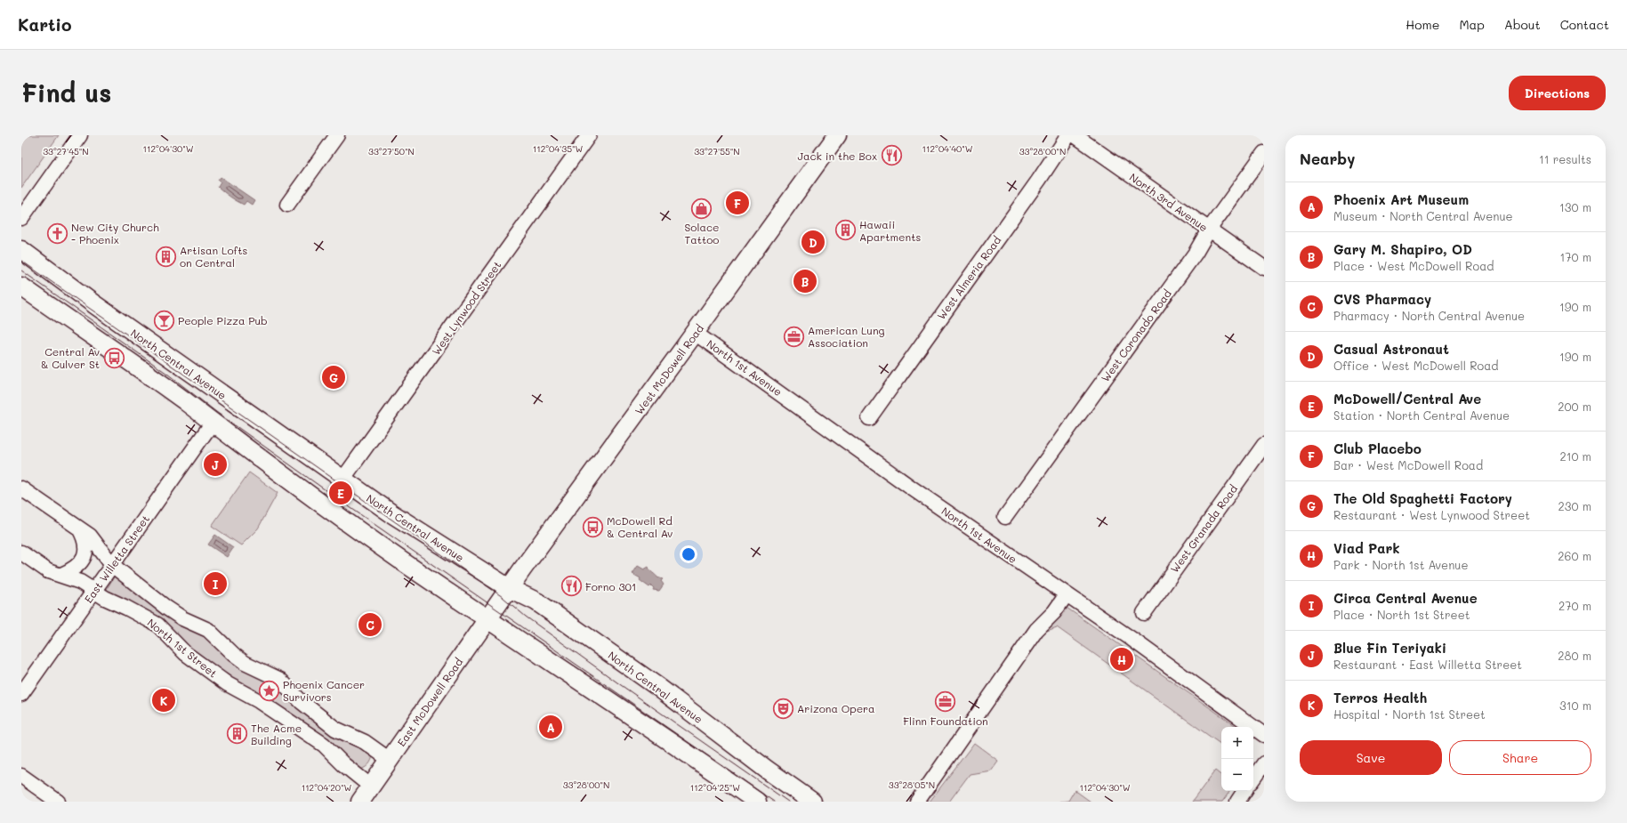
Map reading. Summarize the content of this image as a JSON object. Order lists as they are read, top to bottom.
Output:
{
  "streets": {
    "main road": ["North Central Avenue", "West McDowell Road", "East McDowell Road"],
    "street": [
      "North 3rd Avenue",
      "West Almeria Road",
      "West Lynwood Street",
      "West Coronado Road",
      "North 1st Avenue",
      "West Granada Road",
      "East Willetta Street",
      "North 1st Street"
    ]
  },
  "crossings": [
    ["North 3rd Avenue", "West Coronado Road"],
    ["West Lynwood Street", "North Central Avenue"],
    ["North Central Avenue", "West McDowell Road"],
    ["North 1st Avenue", "West McDowell Road"],
    ["West McDowell Road", "East McDowell Road"],
    ["East Willetta Street", "North 1st Street"],
    ["North 1st Street", "East McDowell Road"]
  ],
  "places": {
    "restaurant": ["Jack in the Box", "Forno 301"],
    "shop": ["Solace Tattoo"],
    "building": ["Hawaii Apartments", "Artisan Lofts on Central", "The Acme Building"],
    "church": ["New City Church - Phoenix"],
    "bar": ["People Pizza Pub"],
    "office": ["American Lung Association", "Flinn Foundation"],
    "bus stop": ["Central Av & Culver St", "McDowell Rd & Central Av"],
    "place": ["Phoenix Cancer Survivors"],
    "theatre": ["Arizona Opera"]
  },
  "page": {
    "header": "Kartio",
    "nav": [
      "Home",
      "Map",
      "About",
      "Contact"
    ],
    "buttons": [
      "Directions",
      ["Save", "Share"]
    ],
    "title": "Find us",
    "heading": ["Nearby", "11 results"],
    "list": [
      {
        "mark": "A",
        "name": "Phoenix Art Museum",
        "note": "Museum · North Central Avenue",
        "value": "130 m"
      },
      {
        "mark": "B",
        "name": "Gary M. Shapiro, OD",
        "note": "Place · West McDowell Road",
        "value": "170 m"
      },
      {
        "mark": "C",
        "name": "CVS Pharmacy",
        "note": "Pharmacy · North Central Avenue",
        "value": "190 m"
      },
      {
        "mark": "D",
        "name": "Casual Astronaut",
        "note": "Office · West McDowell Road",
        "value": "190 m"
      },
      {
        "mark": "E",
        "name": "McDowell/Central Ave",
        "note": "Station · North Central Avenue",
        "value": "200 m"
      },
      {
        "mark": "F",
        "name": "Club Placebo",
        "note": "Bar · West McDowell Road",
        "value": "210 m"
      },
      {
        "mark": "G",
        "name": "The Old Spaghetti Factory",
        "note": "Restaurant · West Lynwood Street",
        "value": "230 m"
      },
      {
        "mark": "H",
        "name": "Viad Park",
        "note": "Park · North 1st Avenue",
        "value": "260 m"
      },
      {
        "mark": "I",
        "name": "Circa Central Avenue",
        "note": "Place · North 1st Street",
        "value": "270 m"
      },
      {
        "mark": "J",
        "name": "Blue Fin Teriyaki",
        "note": "Restaurant · East Willetta Street",
        "value": "280 m"
      },
      {
        "mark": "K",
        "name": "Terros Health",
        "note": "Hospital · North 1st Street",
        "value": "310 m"
      }
    ],
    "pins": [
      "F",
      "D",
      "B",
      "G",
      "J",
      "E",
      "I",
      "C",
      "H",
      "K",
      "A"
    ],
    "map_buttons": ["+", "−"]
  },
  "coordinates": [
    "112°04'30\"W",
    "112°04'35\"W",
    "112°04'40\"W",
    "33°27'45\"N",
    "33°27'50\"N",
    "33°27'55\"N",
    "33°28'00\"N",
    "33°28'05\"N",
    "112°04'20\"W",
    "112°04'25\"W"
  ]
}
